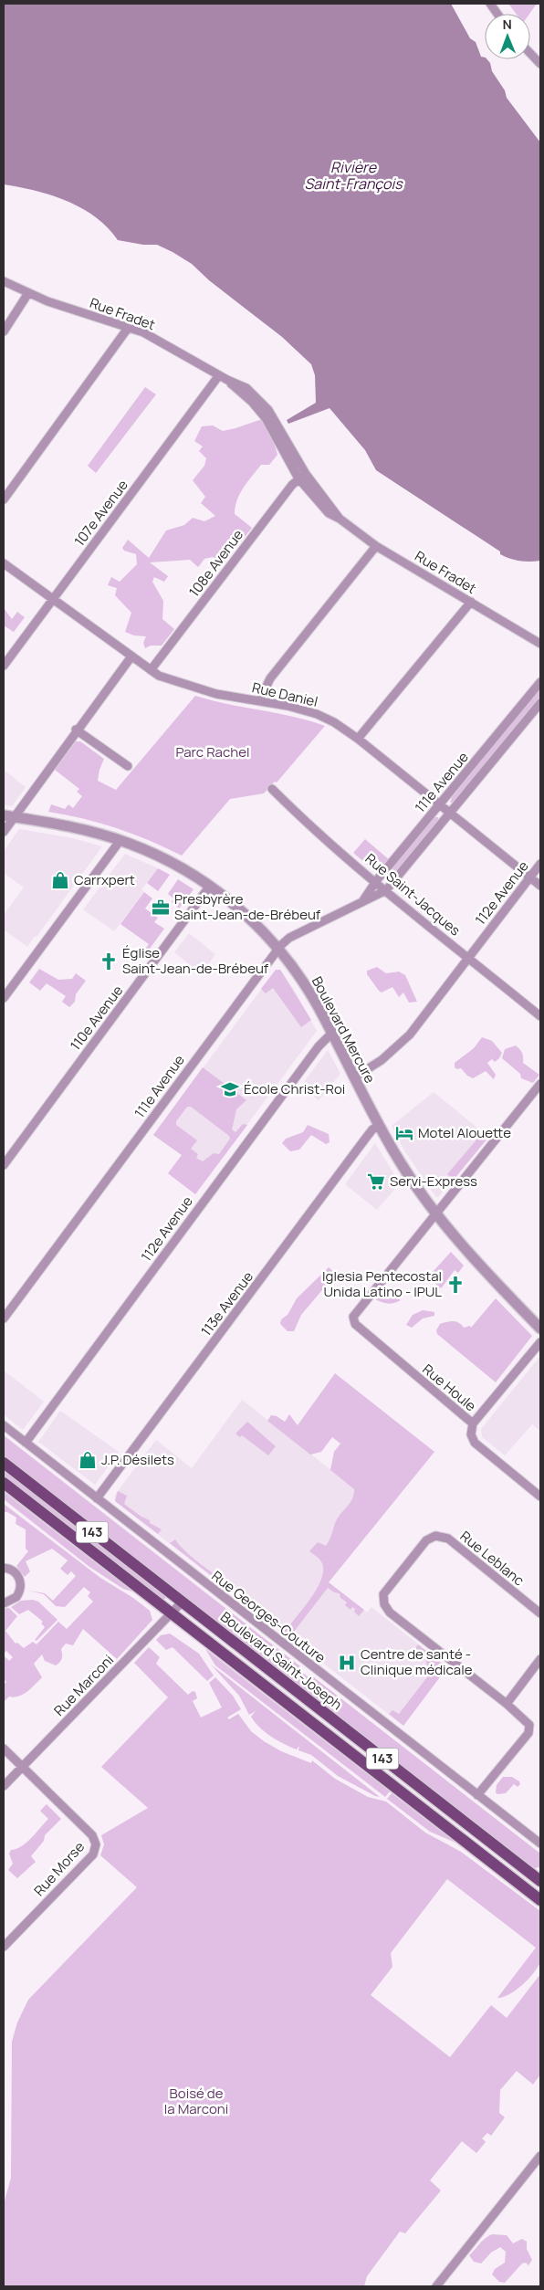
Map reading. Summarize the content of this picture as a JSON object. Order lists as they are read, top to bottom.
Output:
{
  "streets": {
    "main road": ["143", "Boulevard Saint-Joseph"],
    "street": [
      "Rue Fradet",
      "107e Avenue",
      "108e Avenue",
      "Rue Daniel",
      "111e Avenue",
      "112e Avenue",
      "Rue Saint-Jacques",
      "110e Avenue",
      "Boulevard Mercure",
      "113e Avenue",
      "Rue Houle",
      "Rue Leblanc",
      "Rue Georges-Couture",
      "Rue Marconi",
      "Rue Morse"
    ]
  },
  "crossings": [
    ["Rue Fradet", "107e Avenue"],
    ["Rue Fradet", "108e Avenue"],
    ["107e Avenue", "Rue Daniel"],
    ["108e Avenue", "Rue Daniel"],
    ["Rue Daniel", "111e Avenue"],
    ["Rue Daniel", "112e Avenue"],
    ["111e Avenue", "Rue Saint-Jacques"],
    ["111e Avenue", "Boulevard Mercure"],
    ["112e Avenue", "Rue Saint-Jacques"],
    ["112e Avenue", "Boulevard Mercure"],
    ["112e Avenue", "Rue Georges-Couture"],
    ["110e Avenue", "Boulevard Mercure"],
    ["Boulevard Mercure", "113e Avenue"],
    ["Boulevard Mercure", "Rue Houle"],
    ["113e Avenue", "Rue Georges-Couture"],
    ["143", "Rue Marconi"],
    ["Rue Leblanc", "Rue Georges-Couture"],
    ["Boulevard Saint-Joseph", "Rue Marconi"],
    ["Rue Marconi", "Rue Morse"]
  ],
  "water": ["Rivière Saint-François"],
  "parks": ["Parc Rachel", "Boisé de la Marconi"],
  "places": {
    "shop": ["Carrxpert", "J.P. Désilets"],
    "office": ["Presbyrère Saint-Jean-de-Brébeuf"],
    "church": ["Église Saint-Jean-de-Brébeuf", "Iglesia Pentecostal Unida Latino - IPUL"],
    "school or university": ["École Christ-Roi"],
    "hotel": ["Motel Alouette"],
    "supermarket": ["Servi-Express"],
    "hospital": ["Centre de santé - Clinique médicale"]
  },
  "north": "top"
}
